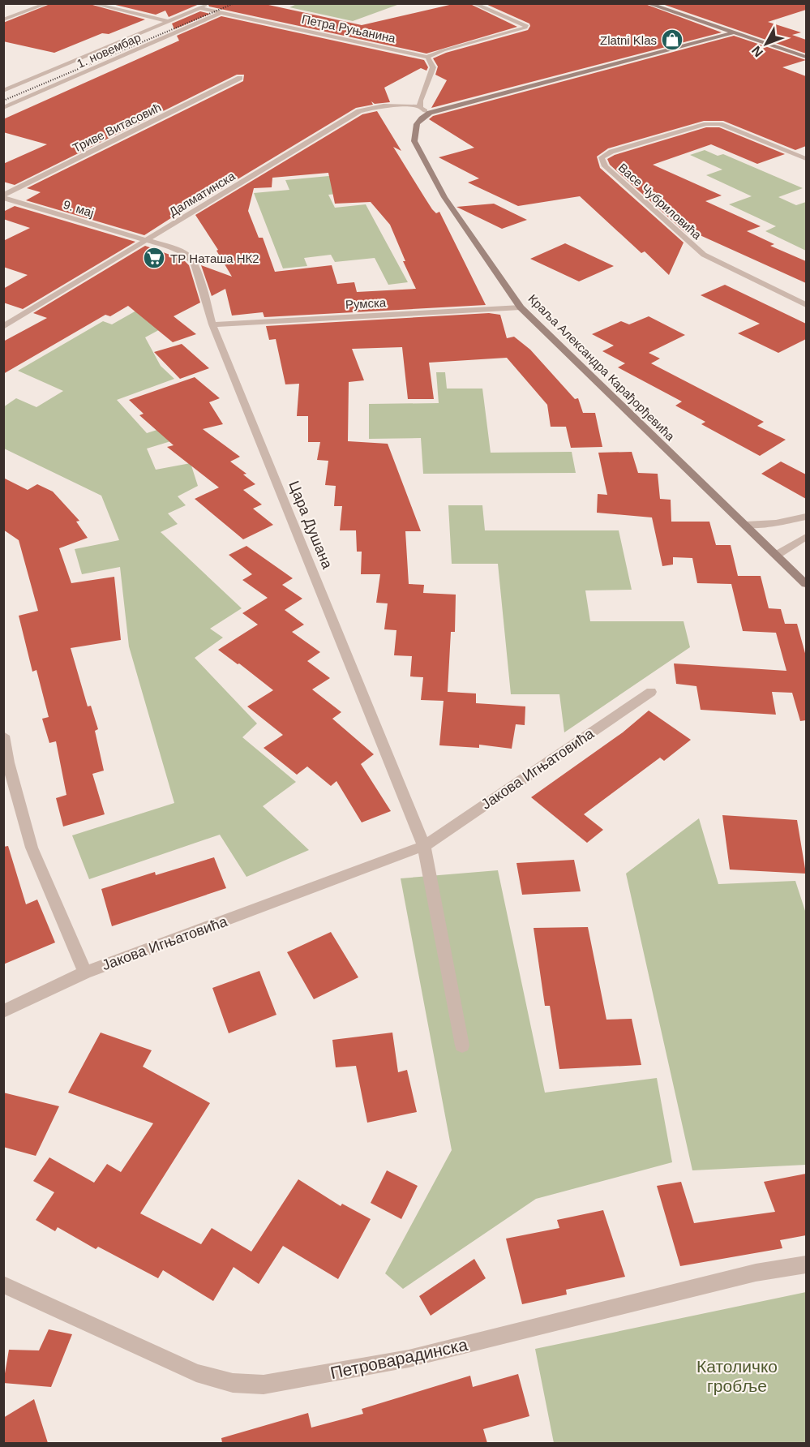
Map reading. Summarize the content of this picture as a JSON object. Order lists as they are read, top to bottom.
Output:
{
  "streets": {
    "street": [
      "Петра Руњанина",
      "1. новембар",
      "Триве Витасовић",
      "Далматинска",
      "Васе Чубриловића",
      "9. мај",
      "Румска",
      "Краља Александра Карађорђевића",
      "Цара Душана",
      "Јакова Игњатовића",
      "Петроварадинска"
    ]
  },
  "crossings": [
    ["Петра Руњанина", "1. новембар"],
    ["Триве Витасовић", "9. мај"],
    ["Далматинска", "9. мај"],
    ["Далматинска", "Цара Душана"],
    ["9. мај", "Цара Душана"],
    ["Румска", "Краља Александра Карађорђевића"],
    ["Румска", "Цара Душана"],
    ["Цара Душана", "Јакова Игњатовића"]
  ],
  "parks": ["Католичко гробље"],
  "places": {
    "shop": ["Zlatni Klas"],
    "supermarket": ["ТР Наташа НК2"]
  },
  "north": "bottom left"
}
